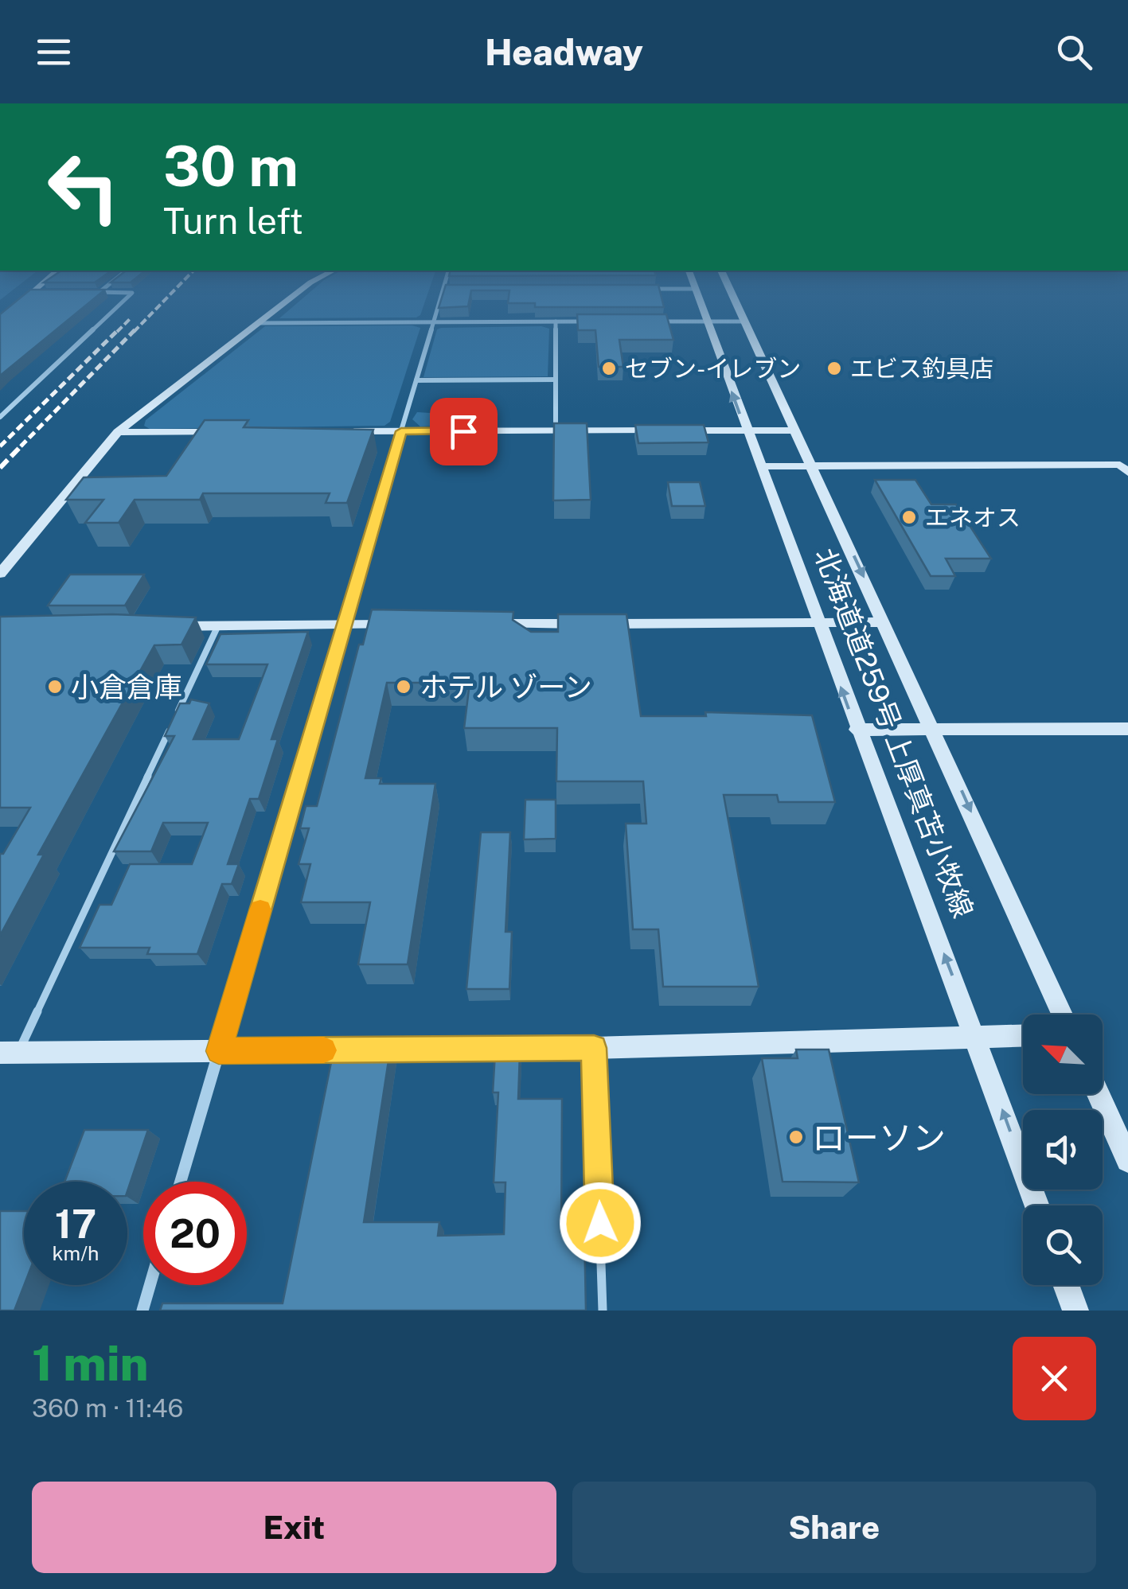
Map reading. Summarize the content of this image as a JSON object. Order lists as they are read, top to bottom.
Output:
{
  "streets": {
    "street": ["北海道道259号 上厚真苫小牧線"]
  },
  "places": [
    "セブン-イレブン",
    "エビス釣具店",
    "エネオス",
    "小倉倉庫",
    "ホテル ゾーン",
    "ローソン"
  ],
  "north": "top left",
  "page": {
    "header": "Headway",
    "turn": ["30 m", "Turn left"],
    "speed": "17 km/h",
    "limit": "20",
    "heading": ["1 min", "360 m · 11:46"],
    "buttons": ["Exit", "Share"]
  }
}
